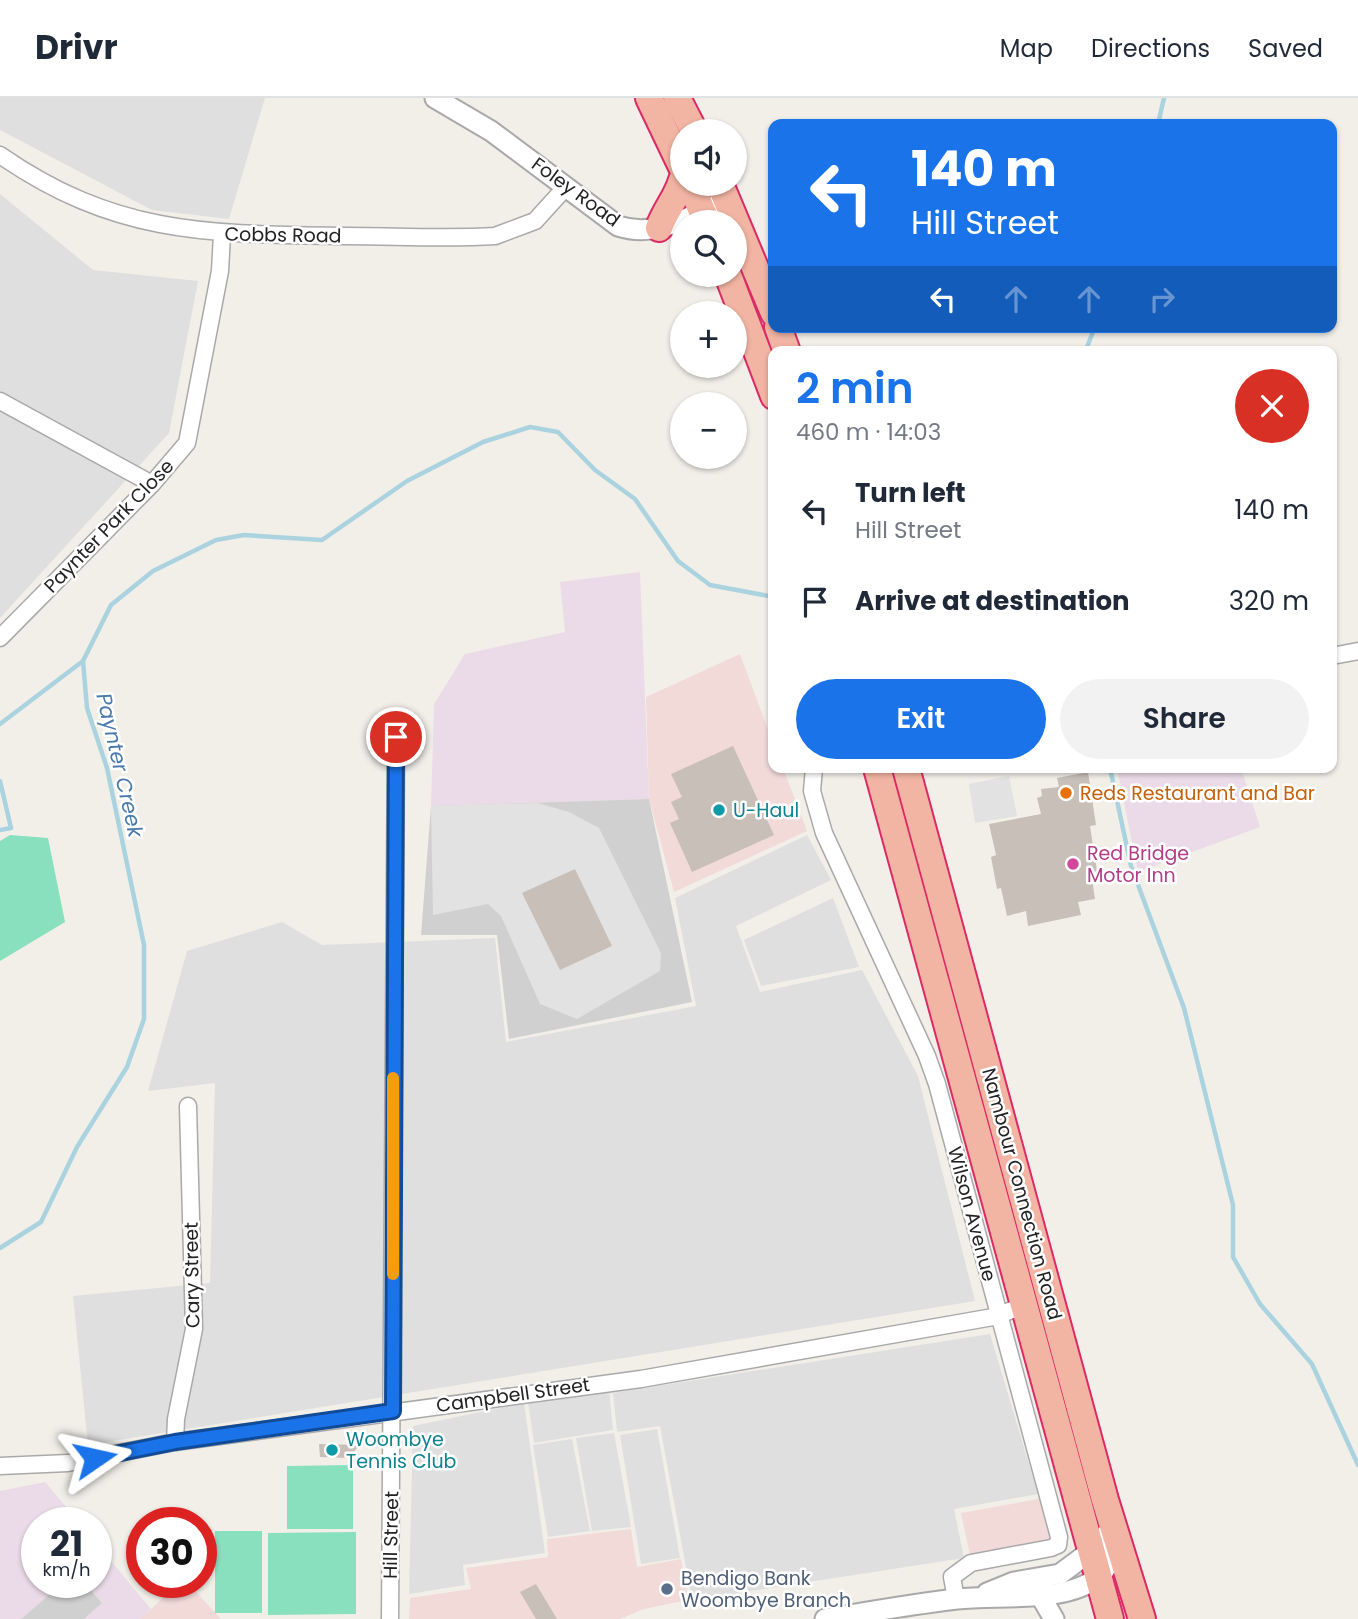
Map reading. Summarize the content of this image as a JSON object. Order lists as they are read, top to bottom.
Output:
{
  "streets": {
    "highway": ["Nambour Connection Road"],
    "street": [
      "Foley Road",
      "Cobbs Road",
      "Paynter Park Close",
      "Wilson Avenue",
      "Cary Street",
      "Campbell Street",
      "Hill Street"
    ]
  },
  "crossings": [
    ["Foley Road", "Cobbs Road"],
    ["Cobbs Road", "Paynter Park Close"],
    ["Nambour Connection Road", "Wilson Avenue"],
    ["Nambour Connection Road", "Campbell Street"],
    ["Wilson Avenue", "Campbell Street"],
    ["Cary Street", "Campbell Street"],
    ["Campbell Street", "Hill Street"]
  ],
  "water": ["Paynter Creek"],
  "places": [
    "Reds Restaurant and Bar",
    "U-Haul",
    "Red Bridge Motor Inn",
    "Woombye Tennis Club",
    "Bendigo Bank Woombye Branch"
  ],
  "page": {
    "header": "Drivr",
    "nav": ["Map", "Directions", "Saved"],
    "map_buttons": ["+", "−"],
    "turn": ["140 m", "Hill Street"],
    "heading": ["2 min", "460 m · 14:03"],
    "list": [
      {
        "name": "Turn left",
        "note": "Hill Street",
        "value": "140 m"
      },
      {
        "name": "Arrive at destination",
        "value": "320 m"
      }
    ],
    "buttons": ["Exit", "Share"],
    "speed": "21 km/h",
    "limit": "30"
  }
}
